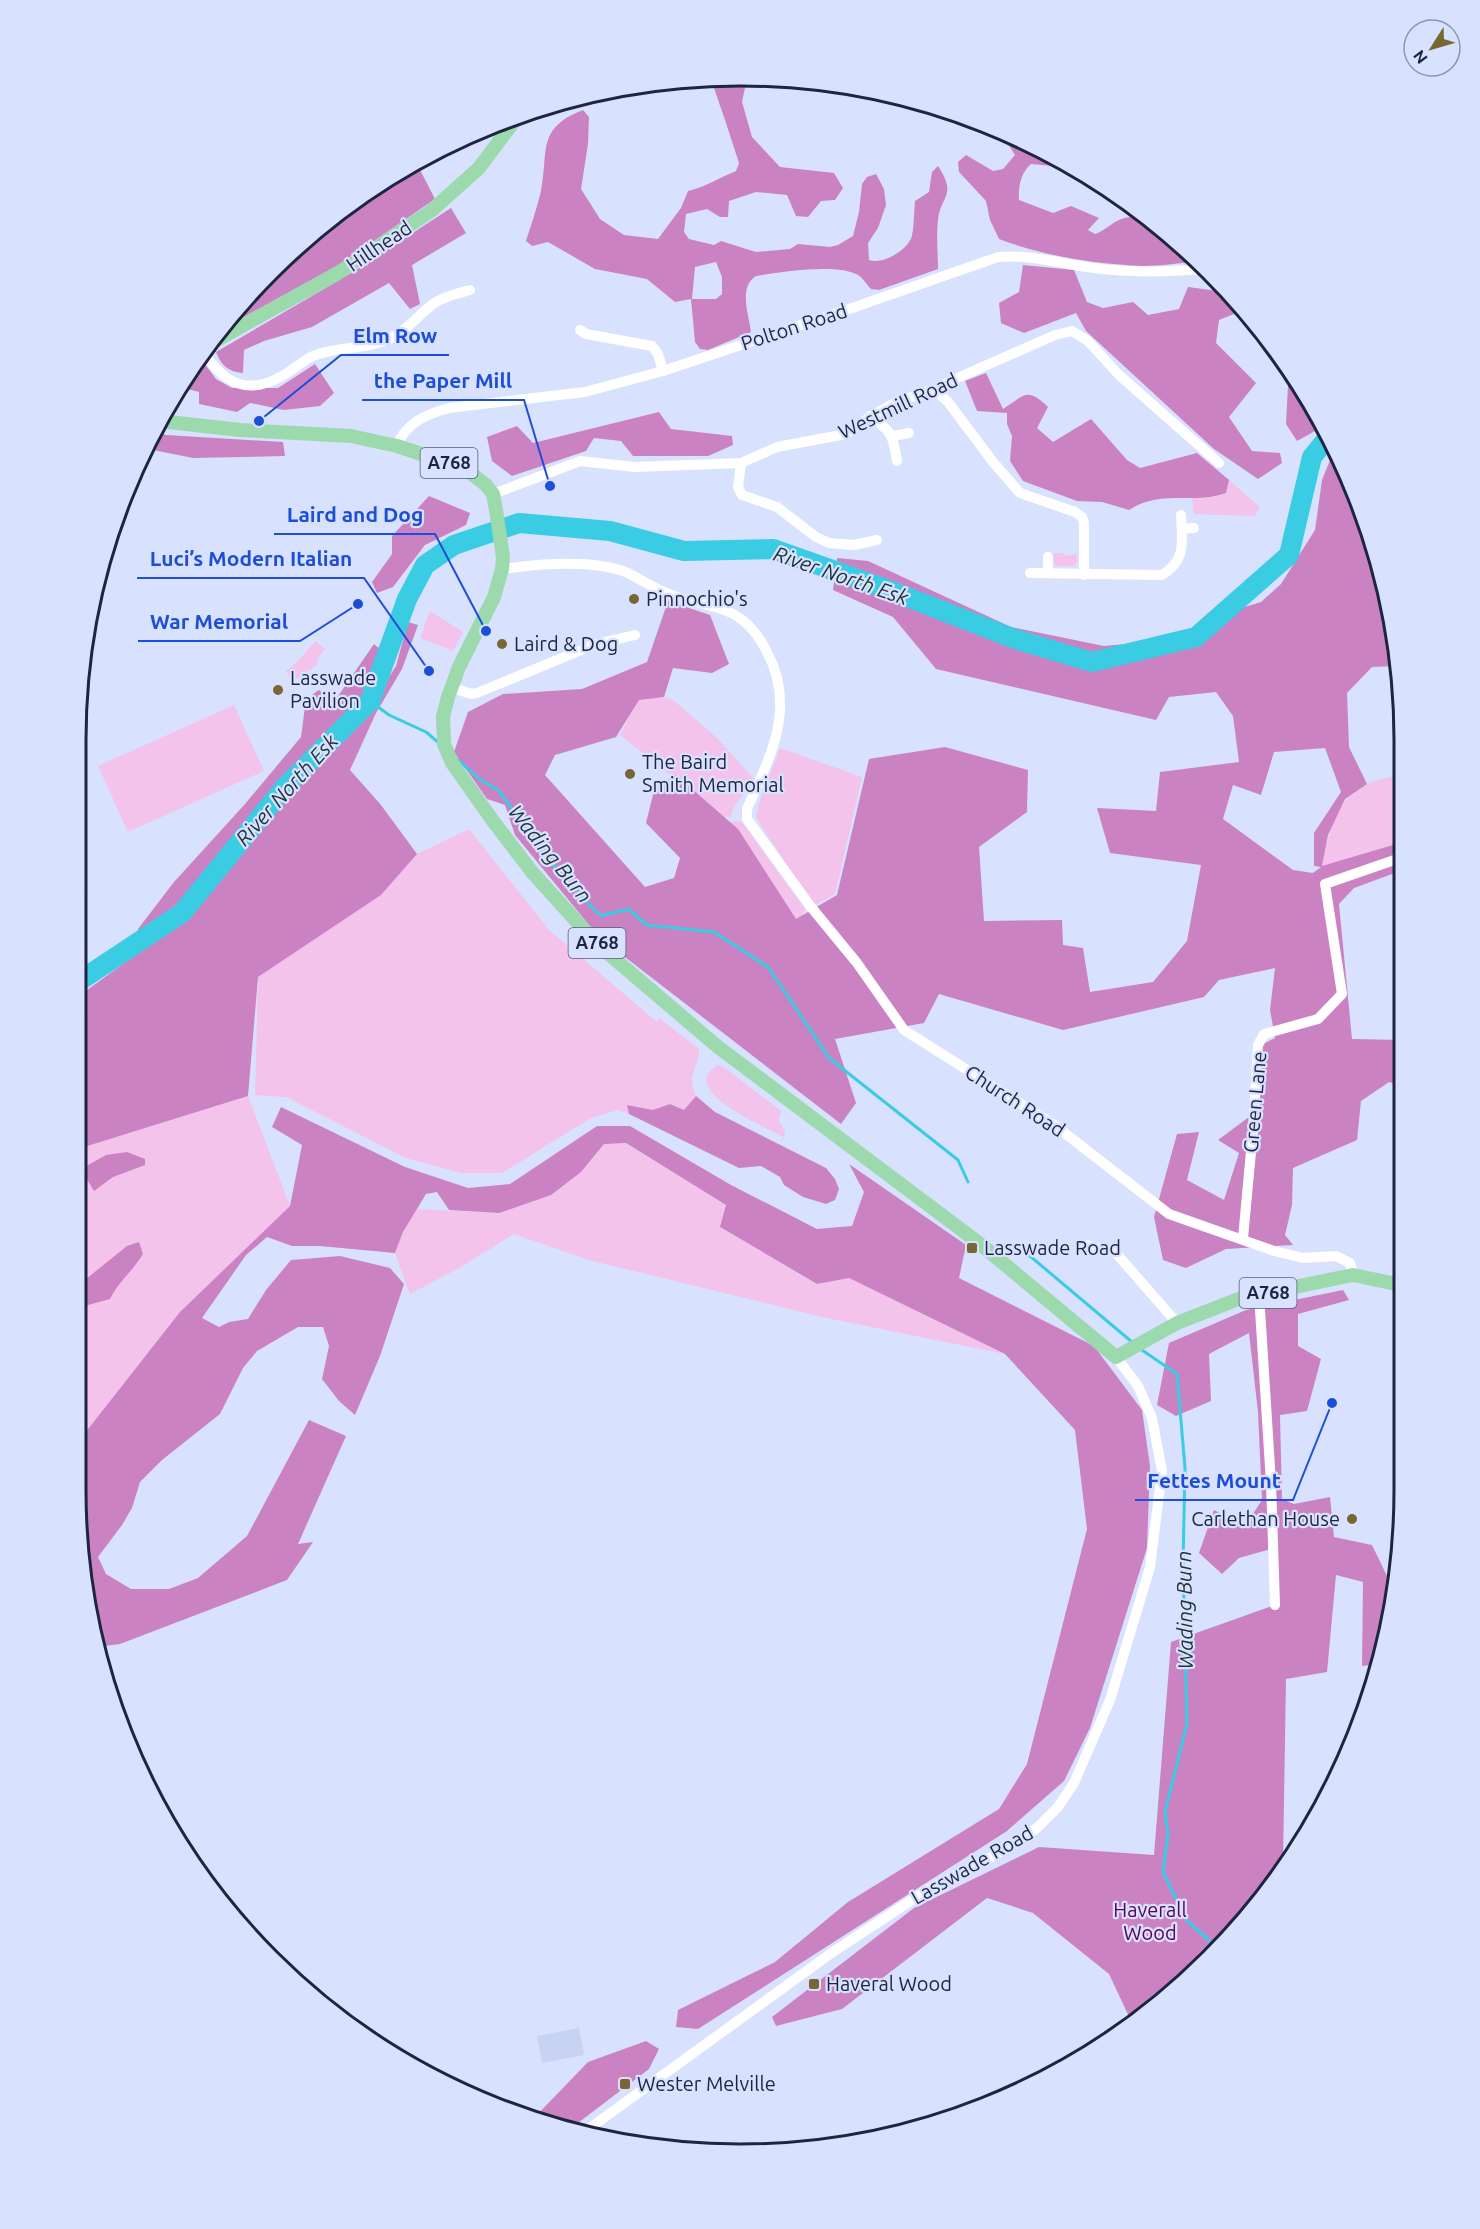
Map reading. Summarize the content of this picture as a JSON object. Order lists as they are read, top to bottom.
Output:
{
  "streets": {
    "main road": ["Hillhead", "A768", "Lasswade Road"],
    "street": [
      "Polton Road",
      "Westmill Road",
      "Church Road",
      "Green Lane"
    ]
  },
  "crossings": [
    ["Polton Road", "A768"],
    ["Westmill Road", "A768"],
    ["A768", "Church Road"],
    ["A768", "Lasswade Road"],
    ["Church Road", "Green Lane"]
  ],
  "water": ["River North Esk", "Wading Burn"],
  "parks": ["Haverall Wood"],
  "places": {
    "other": [
      "Elm Row",
      "the Paper Mill",
      "Pinnochio's",
      "War Memorial",
      "Laird and Dog",
      "Laird & Dog",
      "Luci’s Modern Italian",
      "Lasswade Pavilion",
      "The Baird Smith Memorial",
      "Fettes Mount",
      "Carlethan House"
    ],
    "transit": ["Lasswade Road", "Haveral Wood", "Wester Melville"]
  },
  "north": "bottom left"
}
